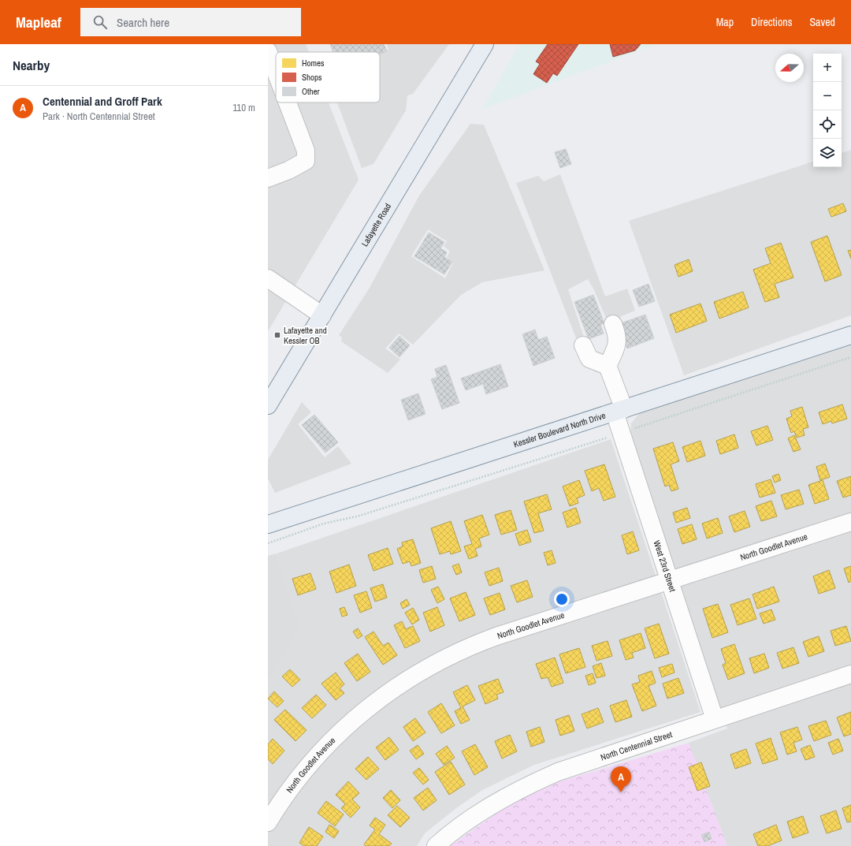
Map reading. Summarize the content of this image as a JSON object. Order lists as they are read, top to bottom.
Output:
{
  "streets": {
    "main road": ["Lafayette Road", "Kessler Boulevard North Drive"],
    "street": ["North Goodlet Avenue", "West 23rd Street", "North Centennial Street"]
  },
  "crossings": [
    ["Kessler Boulevard North Drive", "West 23rd Street"],
    ["North Goodlet Avenue", "West 23rd Street"],
    ["West 23rd Street", "North Centennial Street"]
  ],
  "places": {
    "transit": ["Lafayette and Kessler OB"]
  },
  "legend": ["Homes", "Shops", "Other"],
  "north": "left",
  "page": {
    "header": "Mapleaf",
    "search": "Search here",
    "nav": ["Map", "Directions", "Saved"],
    "heading": "Nearby",
    "map_buttons": ["+", "−"],
    "list": [
      {
        "mark": "A",
        "name": "Centennial and Groff Park",
        "note": "Park · North Centennial Street",
        "value": "110 m"
      }
    ],
    "pins": "A"
  }
}
